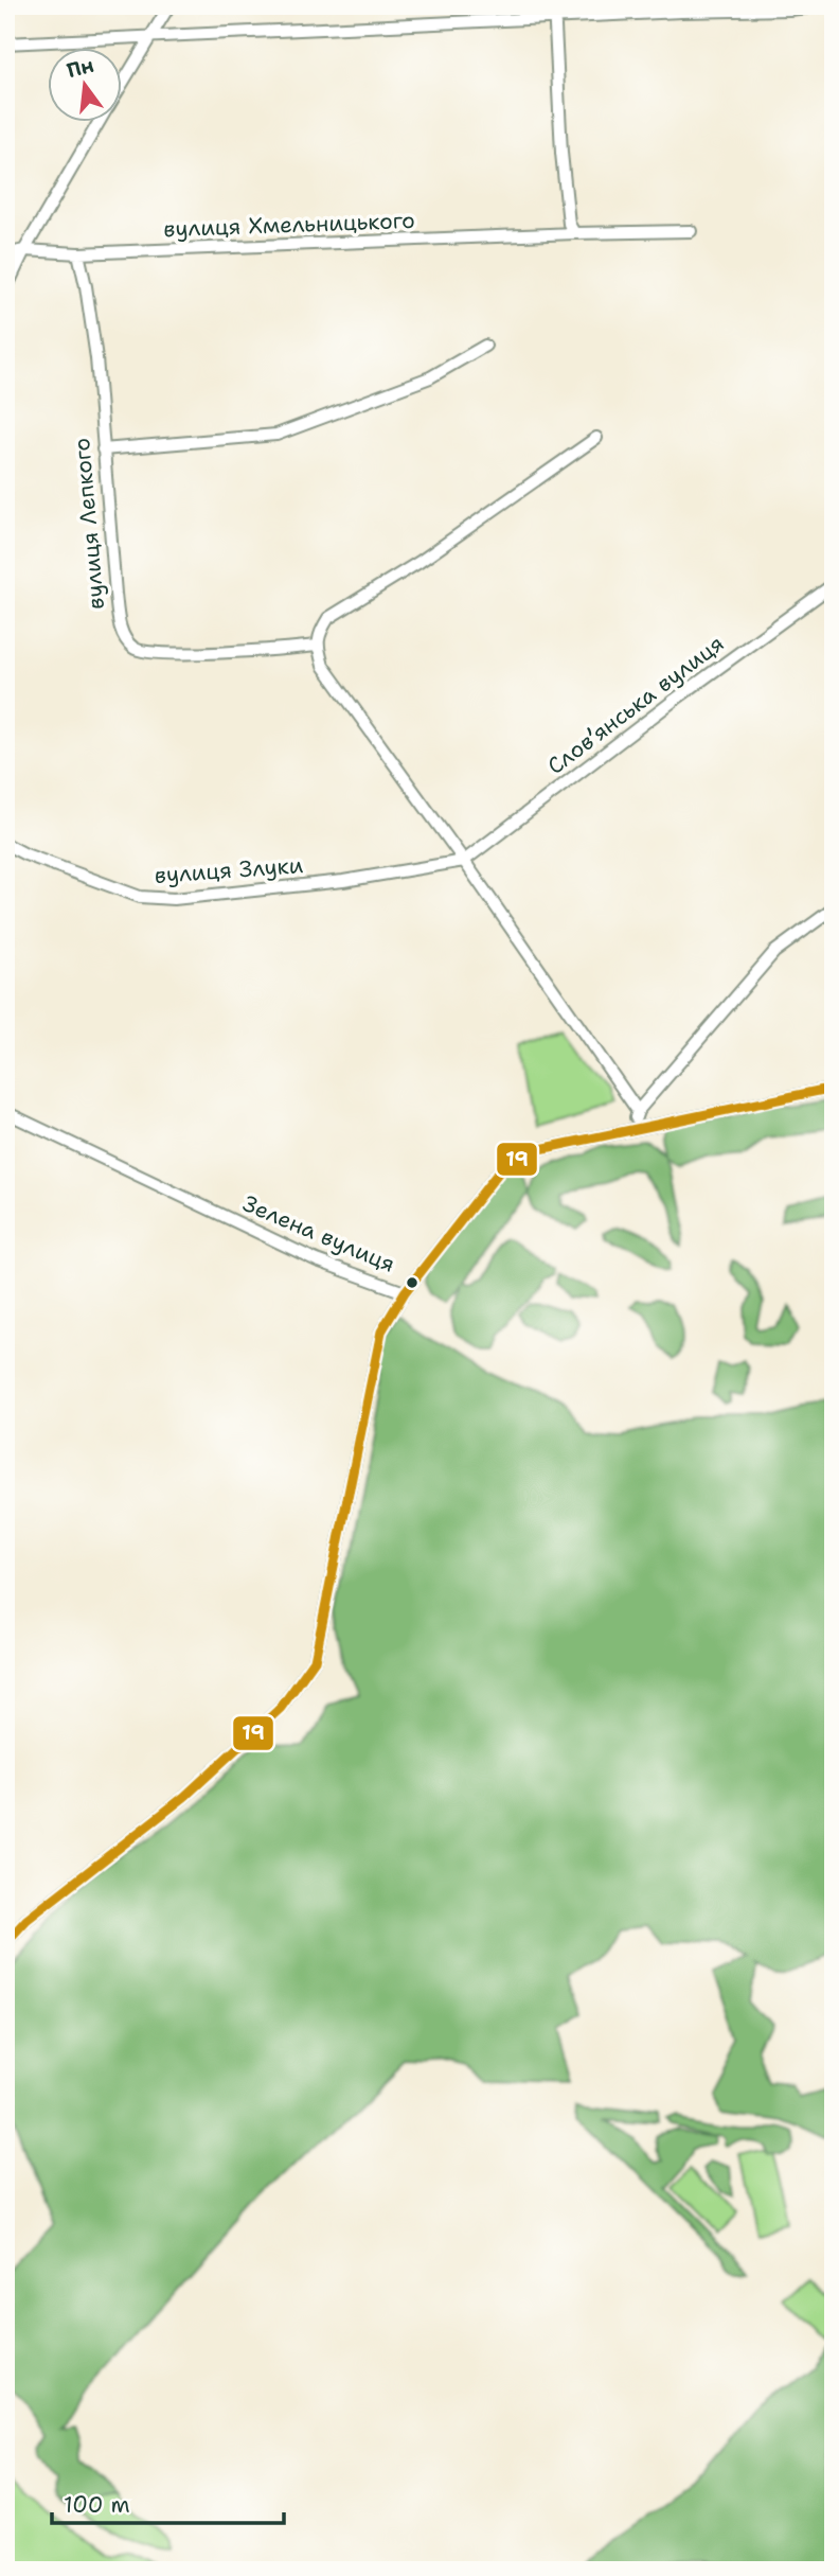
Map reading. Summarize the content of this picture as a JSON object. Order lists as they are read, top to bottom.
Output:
{
  "streets": {
    "street": [
      "вулиця Хмельницького",
      "вулиця Лепкого",
      "Словʼянська вулиця",
      "вулиця Злуки",
      "Зелена вулиця"
    ]
  },
  "crossings": [
    ["вулиця Хмельницького", "вулиця Лепкого"],
    ["Словʼянська вулиця", "вулиця Злуки"]
  ],
  "lines": ["transit line 19"],
  "scale_bar": "100 m",
  "north": "top"
}
